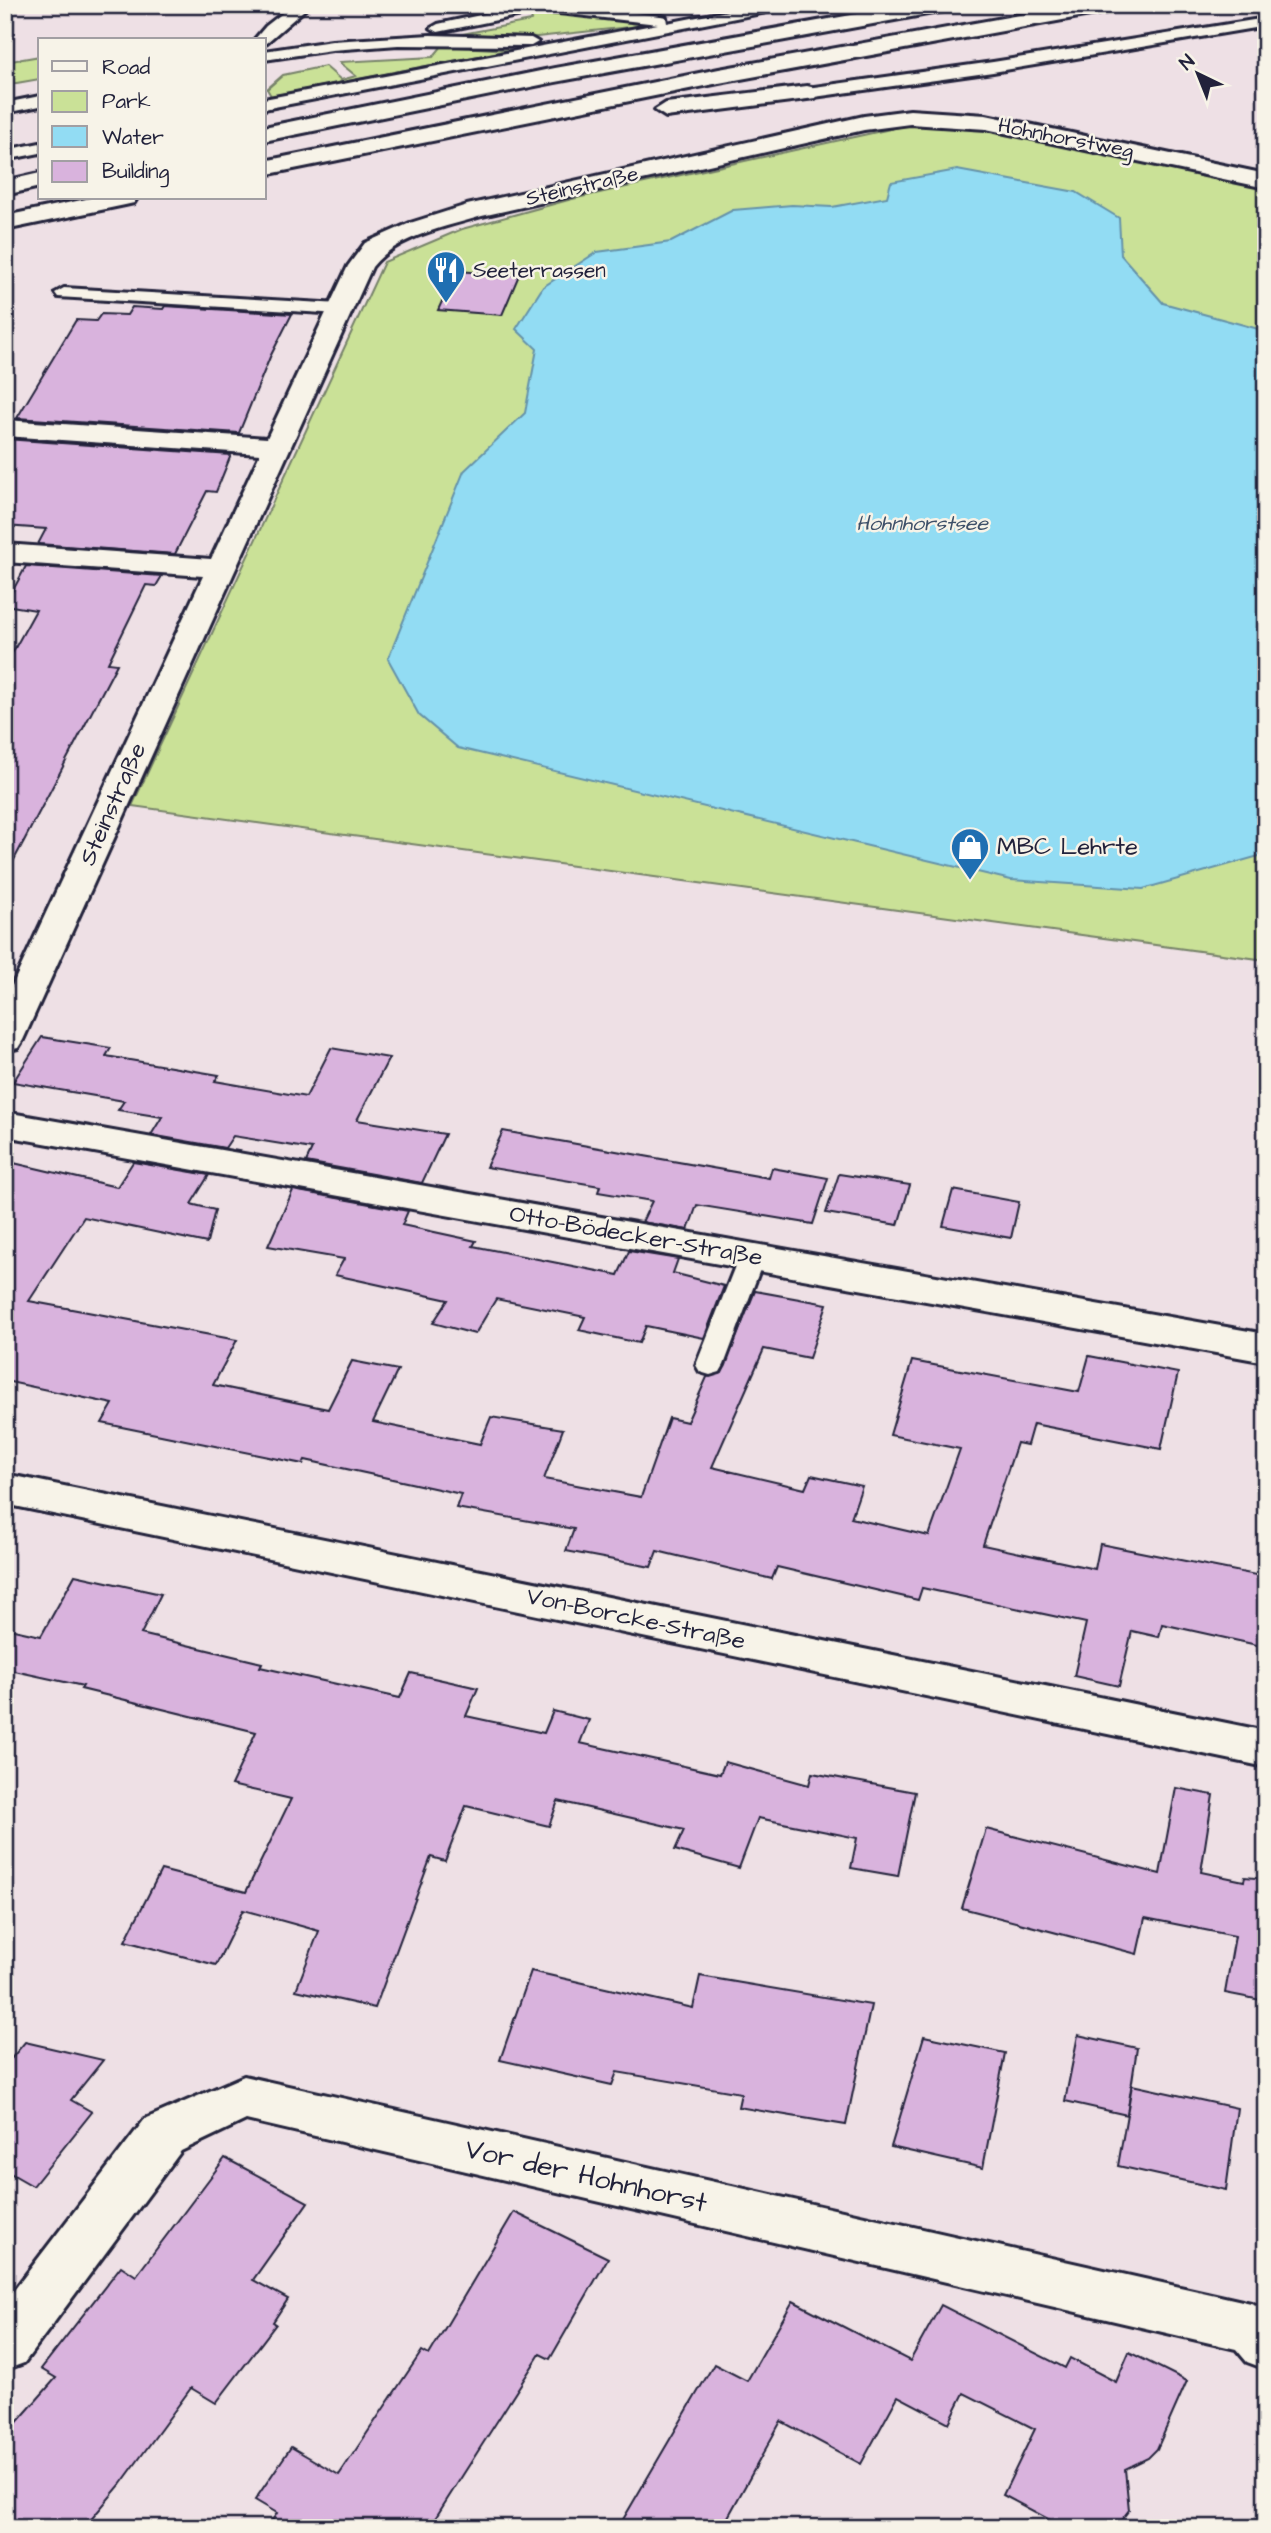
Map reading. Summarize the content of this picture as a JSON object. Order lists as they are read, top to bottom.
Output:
{
  "streets": {
    "main road": [
      "Hohnhorstweg",
      "Steinstraße",
      "Otto-Bödecker-Straße",
      "Von-Borcke-Straße",
      "Vor der Hohnhorst"
    ]
  },
  "crossings": [
    ["Hohnhorstweg", "Steinstraße"]
  ],
  "water": ["Hohnhorstsee"],
  "places": {
    "restaurant": ["Seeterrassen"],
    "shop": ["MBC Lehrte"]
  },
  "legend": [
    "Road",
    "Park",
    "Water",
    "Building"
  ],
  "north": "top left"
}
